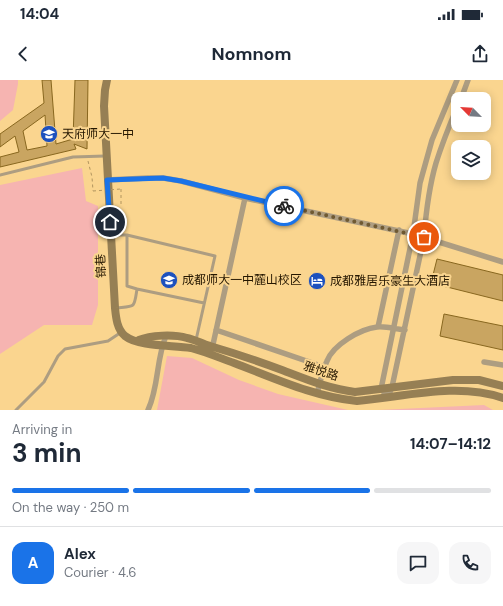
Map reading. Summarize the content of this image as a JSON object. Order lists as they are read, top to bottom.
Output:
{
  "streets": {
    "street": ["锦巷", "雅悦路"]
  },
  "places": {
    "school or university": ["天府师大一中", "成都师大一中麓山校区"],
    "hotel": ["成都雅居乐豪生大酒店"]
  },
  "north": "top left",
  "page": {
    "status": "14:04",
    "header": "Nomnom",
    "heading": ["3 min", "Arriving in", "14:07–14:12"],
    "panel": ["Alex", "Courier · 4.6"],
    "bar": "On the way · 250 m",
    "round": "A"
  }
}
